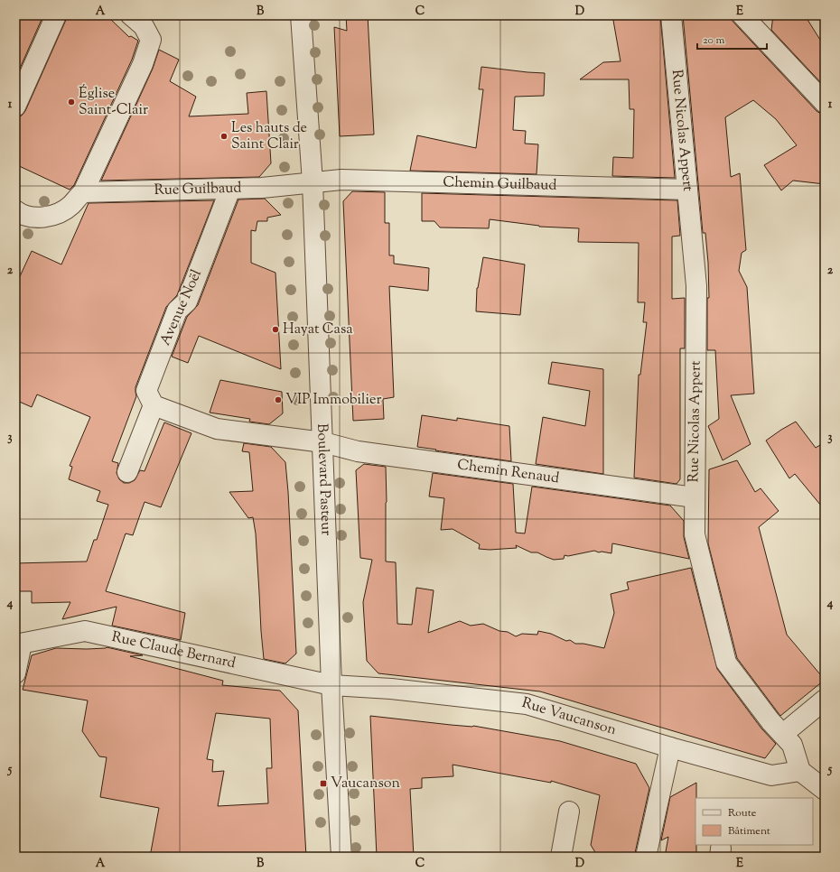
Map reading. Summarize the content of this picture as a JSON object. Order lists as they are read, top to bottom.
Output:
{
  "streets": {
    "street": [
      "Rue Nicolas Appert",
      "Chemin Guilbaud",
      "Rue Guilbaud",
      "Avenue Noël",
      "Chemin Renaud",
      "Boulevard Pasteur",
      "Rue Claude Bernard",
      "Rue Vaucanson"
    ]
  },
  "crossings": [
    ["Rue Nicolas Appert", "Chemin Guilbaud"],
    ["Rue Nicolas Appert", "Chemin Renaud"],
    ["Rue Nicolas Appert", "Rue Vaucanson"],
    ["Chemin Guilbaud", "Rue Guilbaud"],
    ["Chemin Guilbaud", "Boulevard Pasteur"],
    ["Rue Guilbaud", "Avenue Noël"],
    ["Rue Guilbaud", "Boulevard Pasteur"],
    ["Chemin Renaud", "Boulevard Pasteur"],
    ["Boulevard Pasteur", "Rue Claude Bernard"],
    ["Boulevard Pasteur", "Rue Vaucanson"],
    ["Rue Claude Bernard", "Rue Vaucanson"]
  ],
  "places": {
    "other": [
      "Église Saint-Clair",
      "Les hauts de Saint Clair",
      "Hayat Casa",
      "VIP Immobilier"
    ],
    "transit": ["Vaucanson"]
  },
  "legend": ["Route", "Bâtiment"],
  "scale_bar": "20 m",
  "grid": {
    "columns": [
      "A",
      "B",
      "C",
      "D",
      "E"
    ],
    "rows": [
      "1",
      "2",
      "3",
      "4",
      "5"
    ]
  }
}
